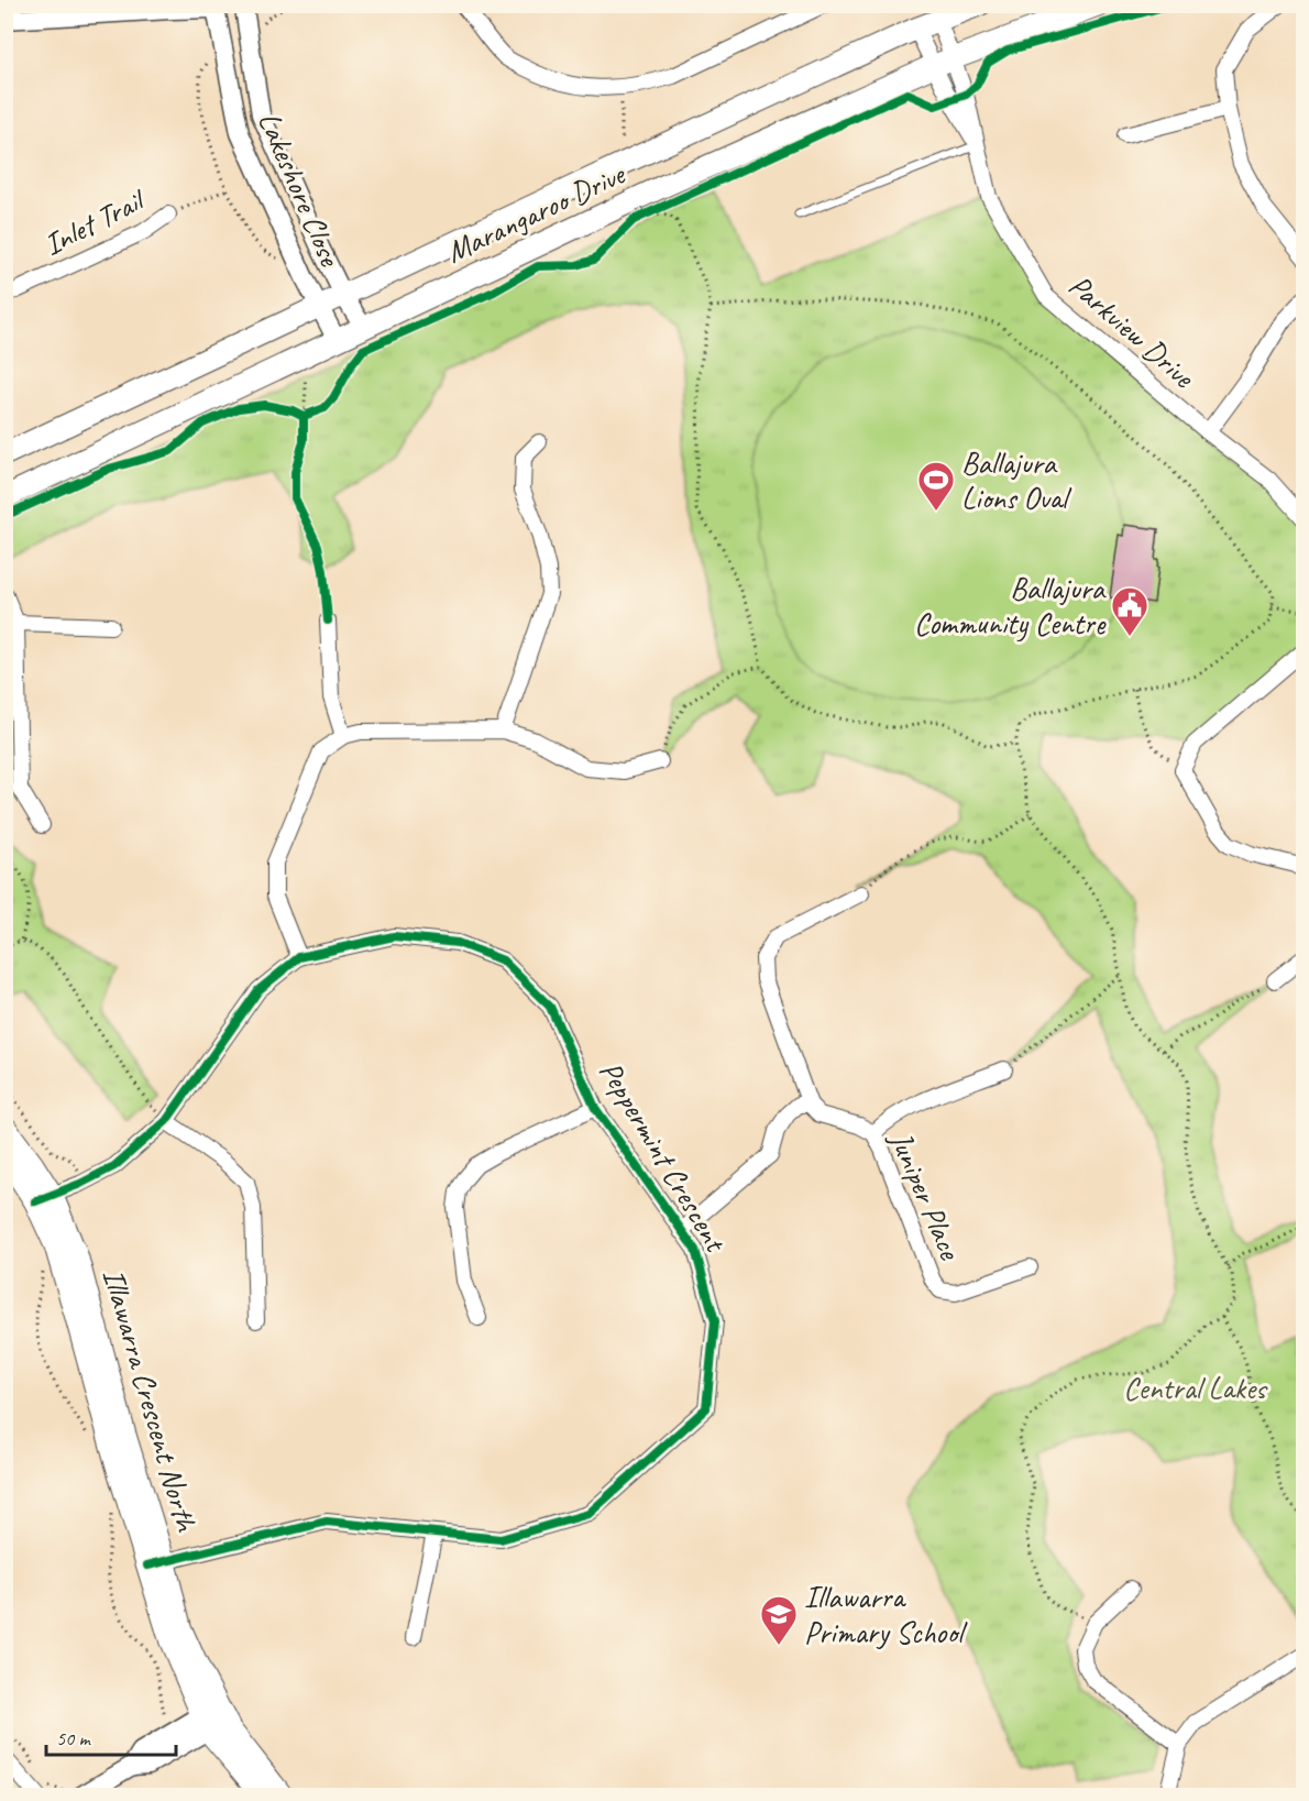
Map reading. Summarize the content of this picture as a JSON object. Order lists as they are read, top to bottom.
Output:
{
  "streets": {
    "main road": ["Marangaroo Drive", "Illawarra Crescent North"],
    "street": [
      "Lakeshore Close",
      "Inlet Trail",
      "Parkview Drive",
      "Peppermint Crescent",
      "Juniper Place"
    ]
  },
  "crossings": [
    ["Lakeshore Close", "Marangaroo Drive"],
    ["Marangaroo Drive", "Parkview Drive"],
    ["Peppermint Crescent", "Illawarra Crescent North"]
  ],
  "parks": ["Central Lakes"],
  "places": {
    "sports": ["Ballajura Lions Oval"],
    "public building": ["Ballajura Community Centre"],
    "school or university": ["Illawarra Primary School"]
  },
  "scale_bar": "50 m"
}
